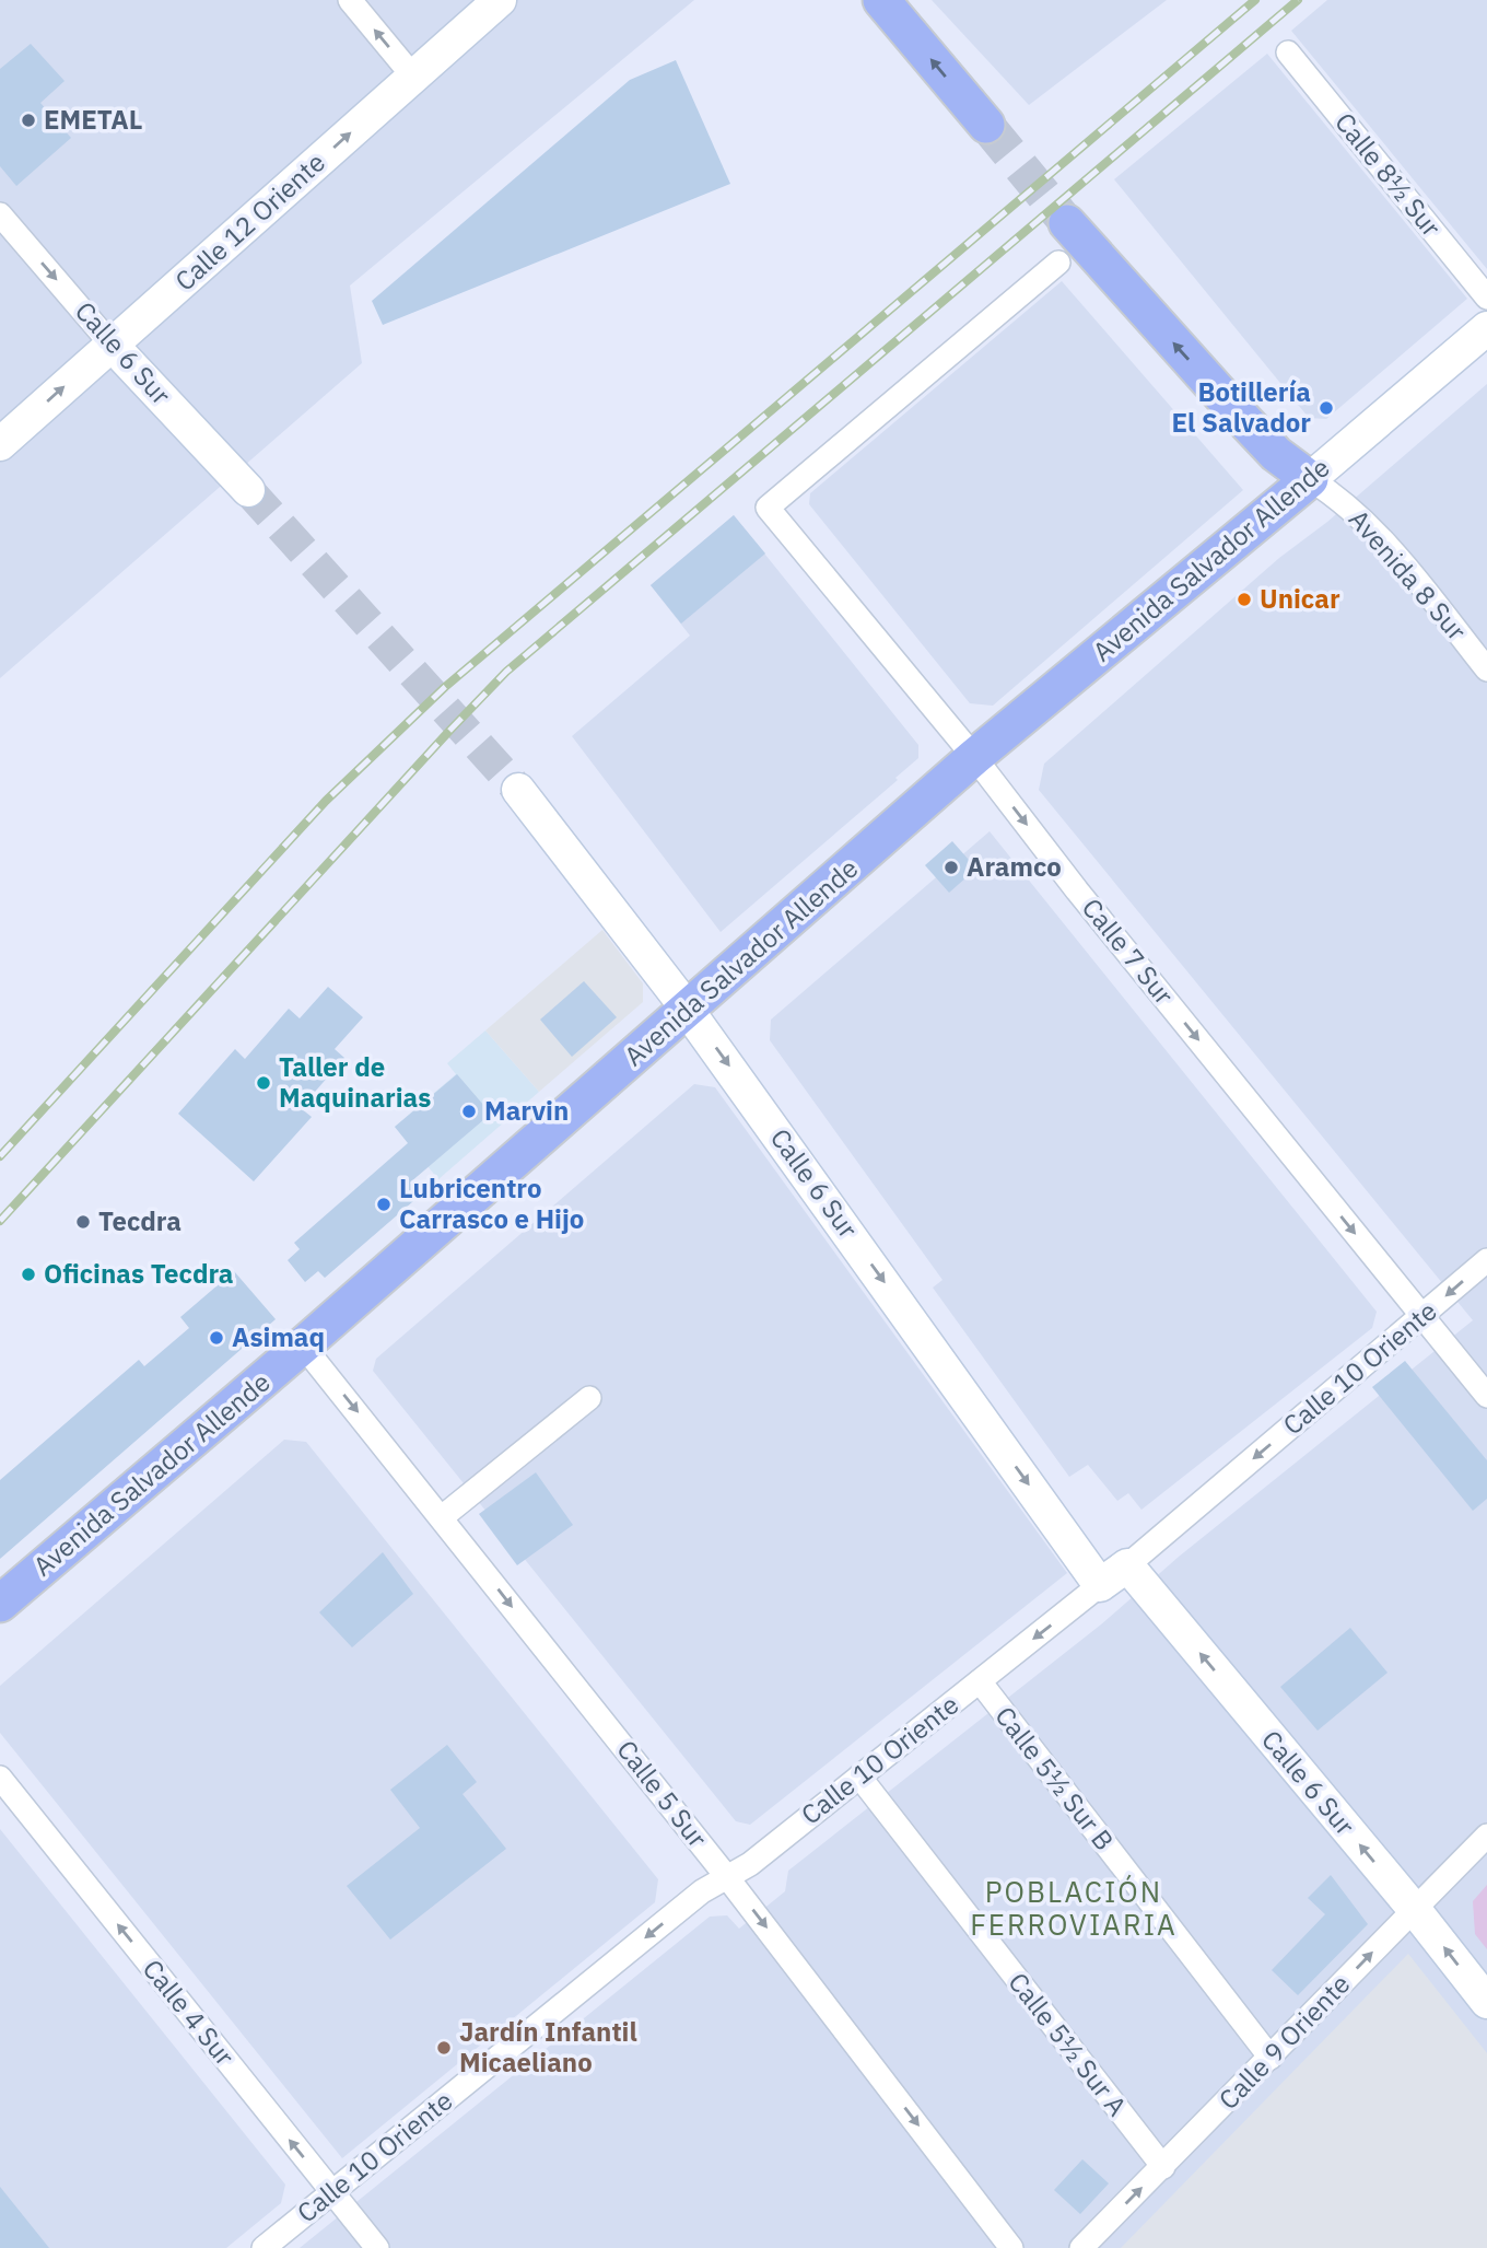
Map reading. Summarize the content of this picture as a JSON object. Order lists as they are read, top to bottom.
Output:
{
  "streets": {
    "main road": ["Avenida Salvador Allende", "Avenida 8 Sur"],
    "street": [
      "Calle 8½ Sur",
      "Calle 12 Oriente",
      "Calle 6 Sur",
      "Calle 7 Sur",
      "Calle 10 Oriente",
      "Calle 5½ Sur B",
      "Calle 5 Sur",
      "Calle 4 Sur",
      "Calle 9 Oriente",
      "Calle 5½ Sur A"
    ]
  },
  "crossings": [
    ["Calle 12 Oriente", "Calle 6 Sur"],
    ["Calle 6 Sur", "Avenida Salvador Allende"],
    ["Calle 6 Sur", "Calle 10 Oriente"],
    ["Calle 6 Sur", "Calle 9 Oriente"],
    ["Avenida Salvador Allende", "Avenida 8 Sur"],
    ["Avenida Salvador Allende", "Calle 7 Sur"],
    ["Avenida Salvador Allende", "Calle 5 Sur"],
    ["Calle 7 Sur", "Calle 10 Oriente"],
    ["Calle 10 Oriente", "Calle 5½ Sur B"],
    ["Calle 10 Oriente", "Calle 5 Sur"],
    ["Calle 10 Oriente", "Calle 4 Sur"],
    ["Calle 10 Oriente", "Calle 5½ Sur A"],
    ["Calle 5½ Sur B", "Calle 9 Oriente"],
    ["Calle 9 Oriente", "Calle 5½ Sur A"]
  ],
  "one_way": [
    "Calle 12 Oriente",
    "Avenida 8 Sur",
    "Calle 7 Sur",
    "Calle 10 Oriente",
    "Calle 5 Sur",
    "Calle 4 Sur",
    "Calle 9 Oriente"
  ],
  "districts": ["POBLACIÓN FERROVIARIA"],
  "places": [
    "EMETAL",
    "Botillería El Salvador",
    "Unicar",
    "Aramco",
    "Taller de Maquinarias",
    "Marvin",
    "Lubricentro Carrasco e Hijo",
    "Tecdra",
    "Oficinas Tecdra",
    "Asimaq",
    "Jardín Infantil Micaeliano"
  ]
}
